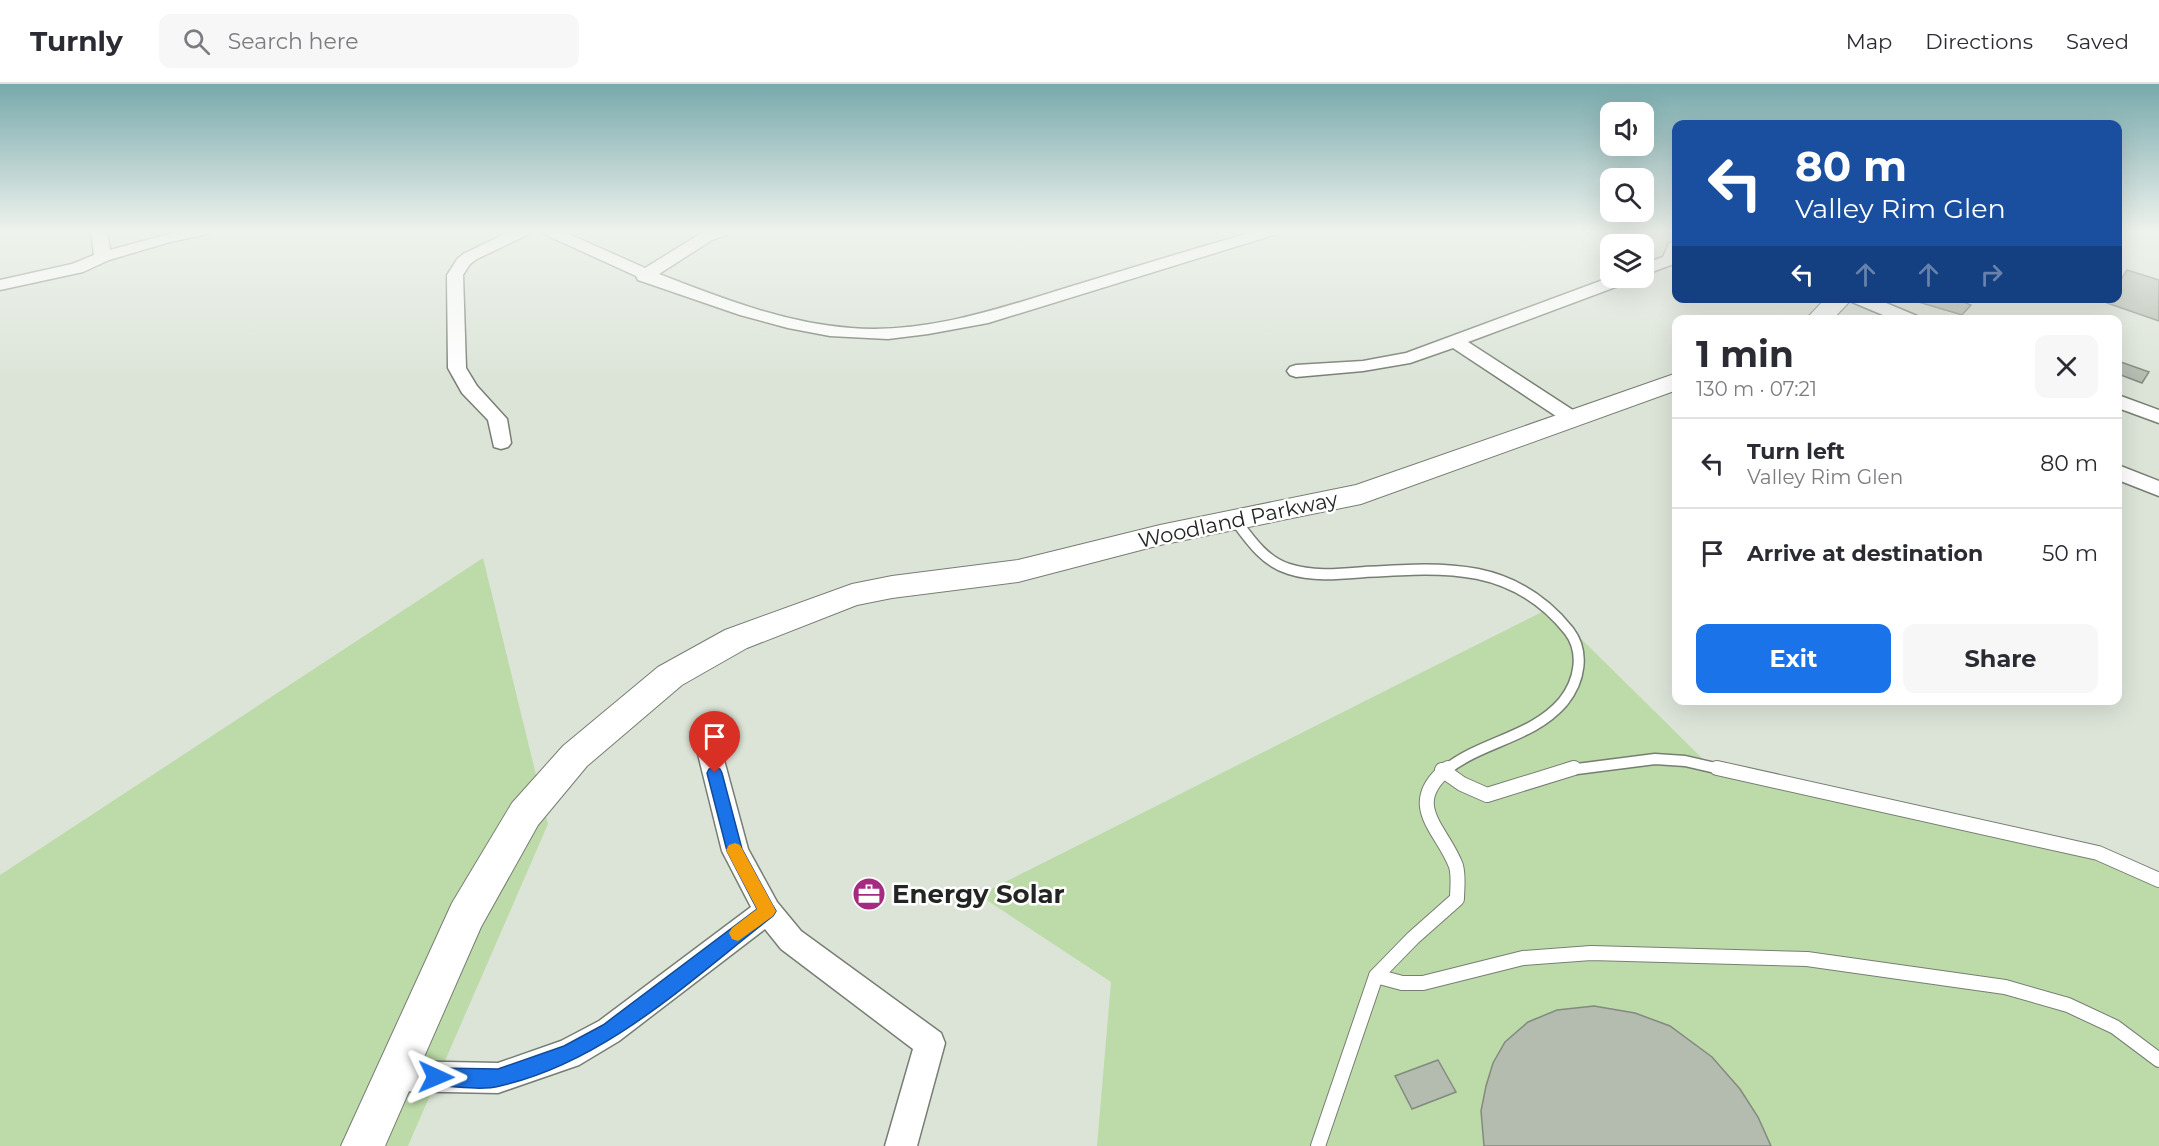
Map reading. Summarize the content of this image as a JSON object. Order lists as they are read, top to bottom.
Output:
{
  "streets": {
    "street": ["Woodland Parkway"]
  },
  "places": {
    "office": ["Energy Solar"]
  },
  "page": {
    "header": "Turnly",
    "search": "Search here",
    "nav": ["Map", "Directions", "Saved"],
    "turn": ["80 m", "Valley Rim Glen"],
    "heading": ["1 min", "130 m · 07:21"],
    "list": [
      {
        "name": "Turn left",
        "note": "Valley Rim Glen",
        "value": "80 m"
      },
      {
        "name": "Arrive at destination",
        "value": "50 m"
      }
    ],
    "buttons": ["Exit", "Share"]
  }
}
